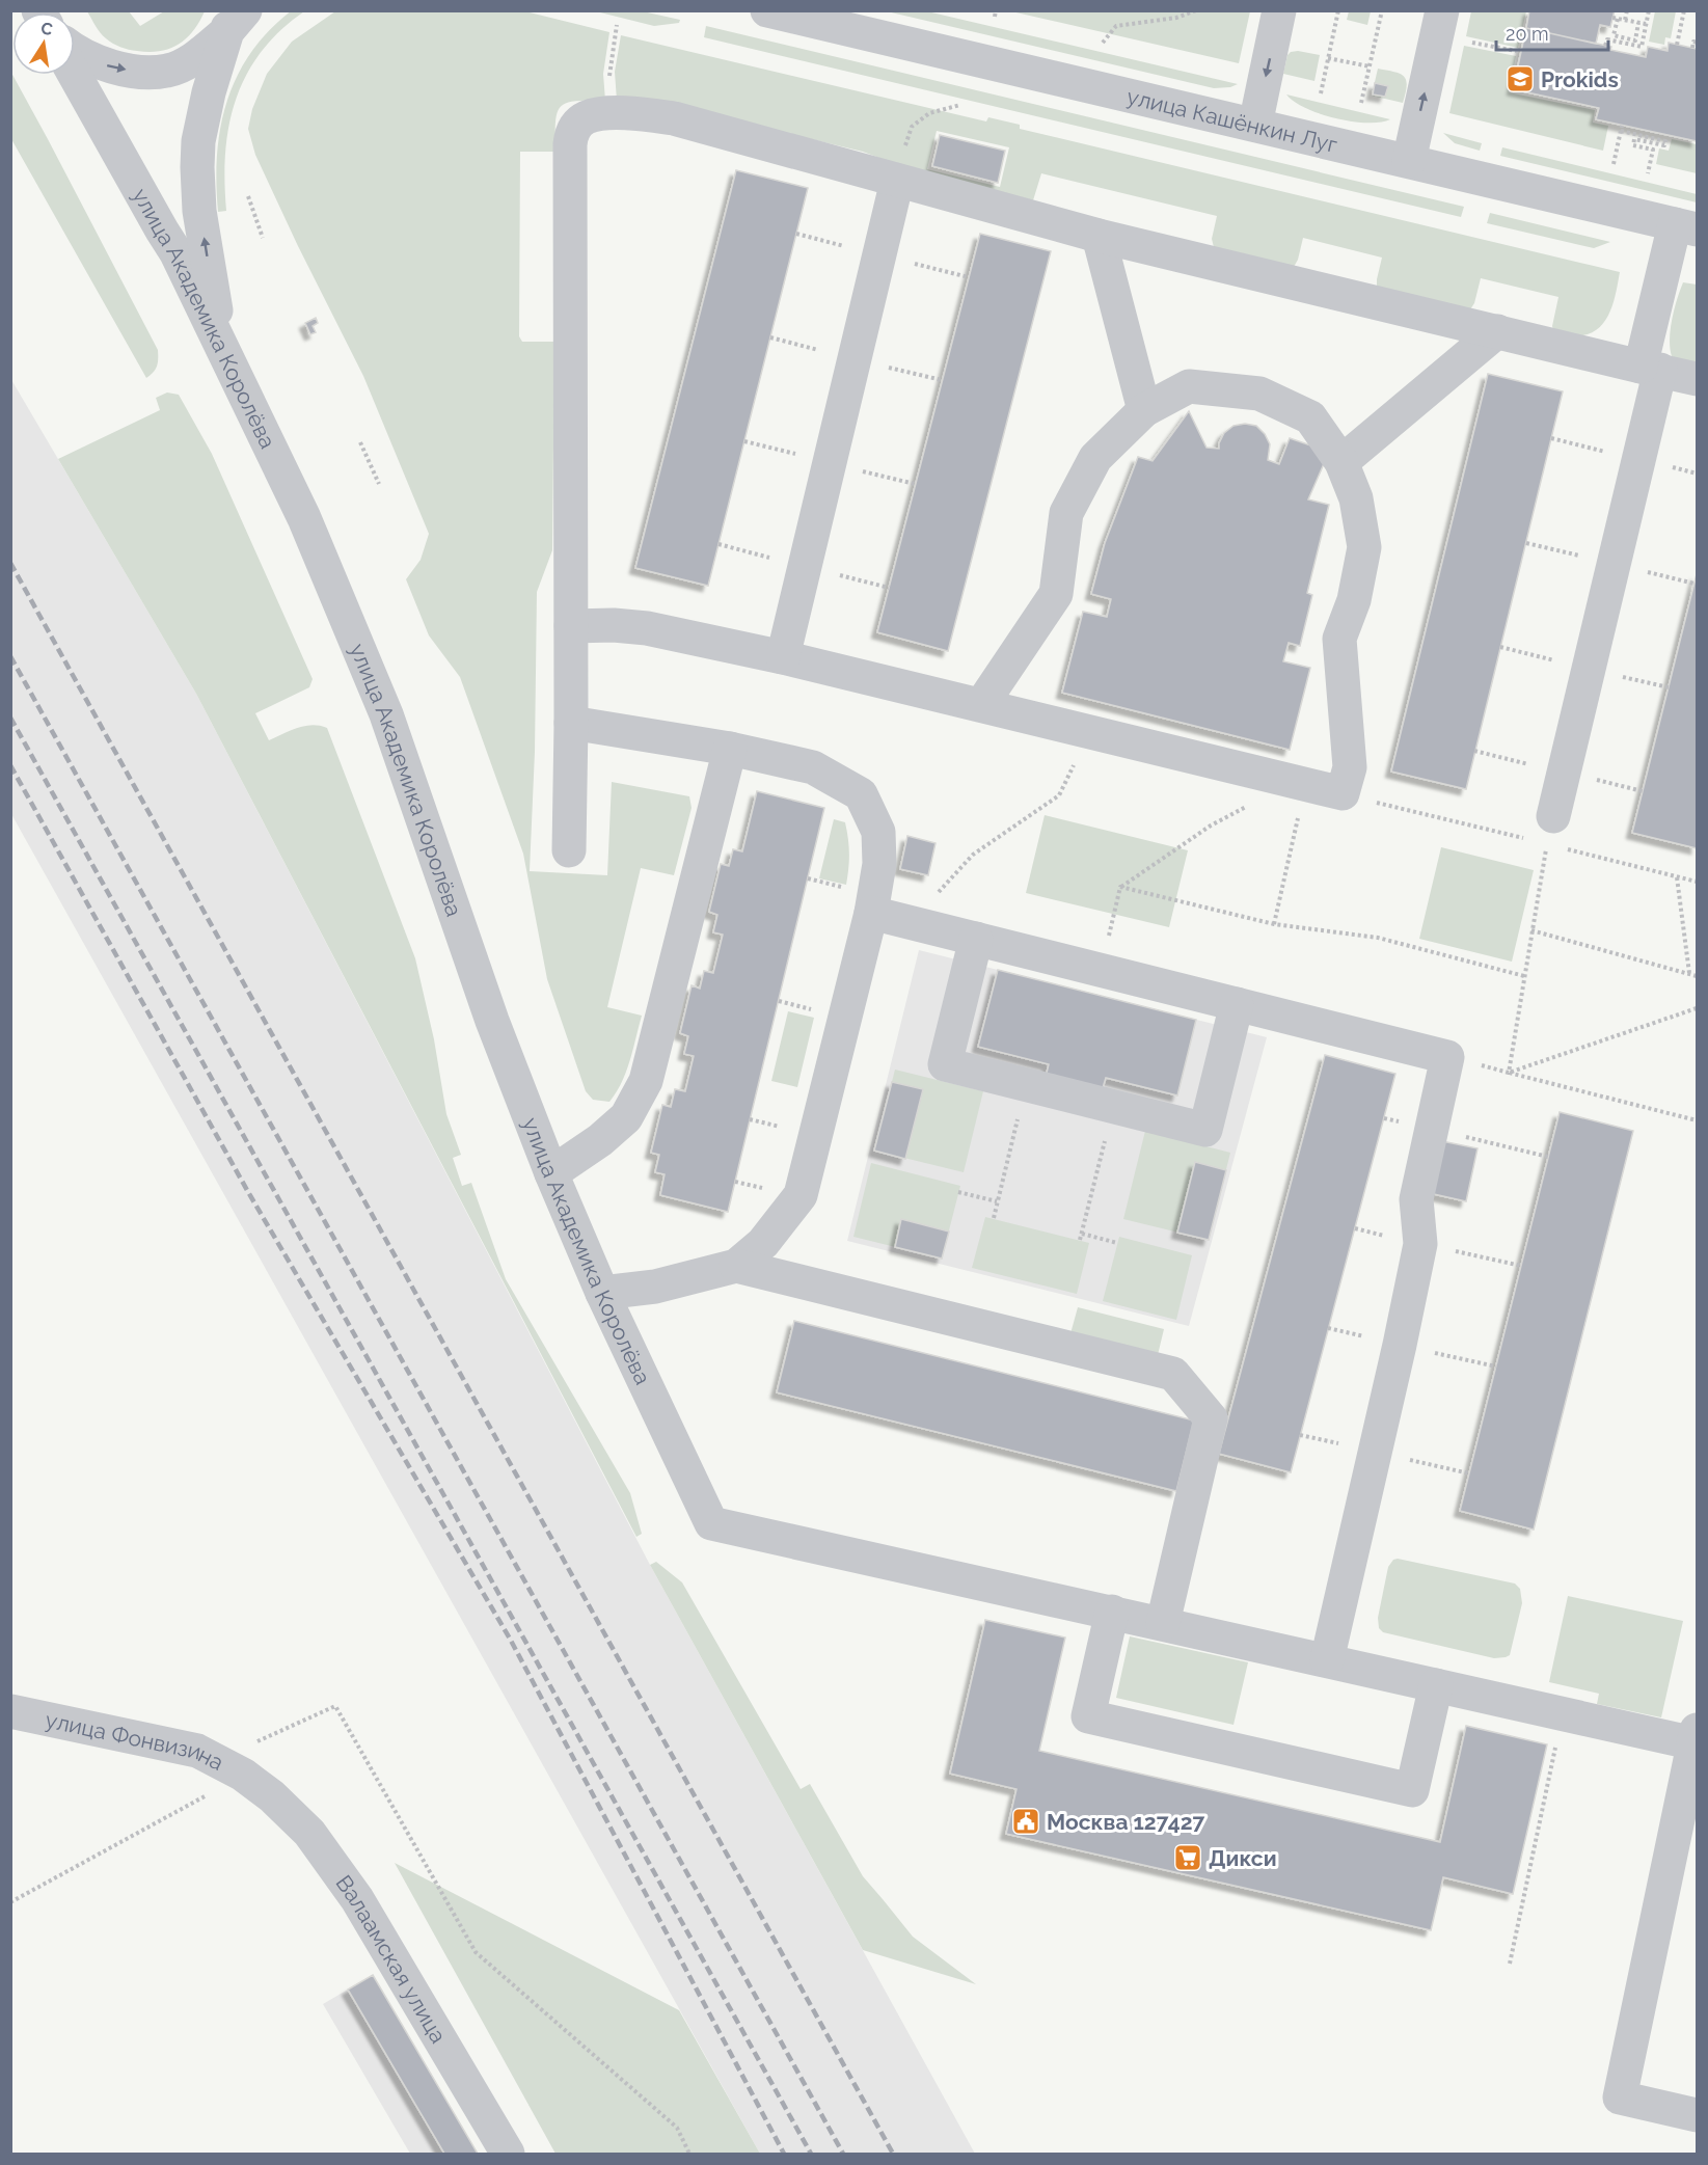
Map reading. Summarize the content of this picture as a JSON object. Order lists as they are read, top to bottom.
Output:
{
  "streets": {
    "street": [
      "улица Кашёнкин Луг",
      "улица Академика Королёва",
      "улица Фонвизина",
      "Валаамская улица"
    ]
  },
  "crossings": [
    ["улица Фонвизина", "Валаамская улица"]
  ],
  "places": {
    "school or university": ["Prokids"],
    "public building": ["Москва 127427"],
    "supermarket": ["Дикси"]
  },
  "scale_bar": "20 m",
  "north": "top"
}
